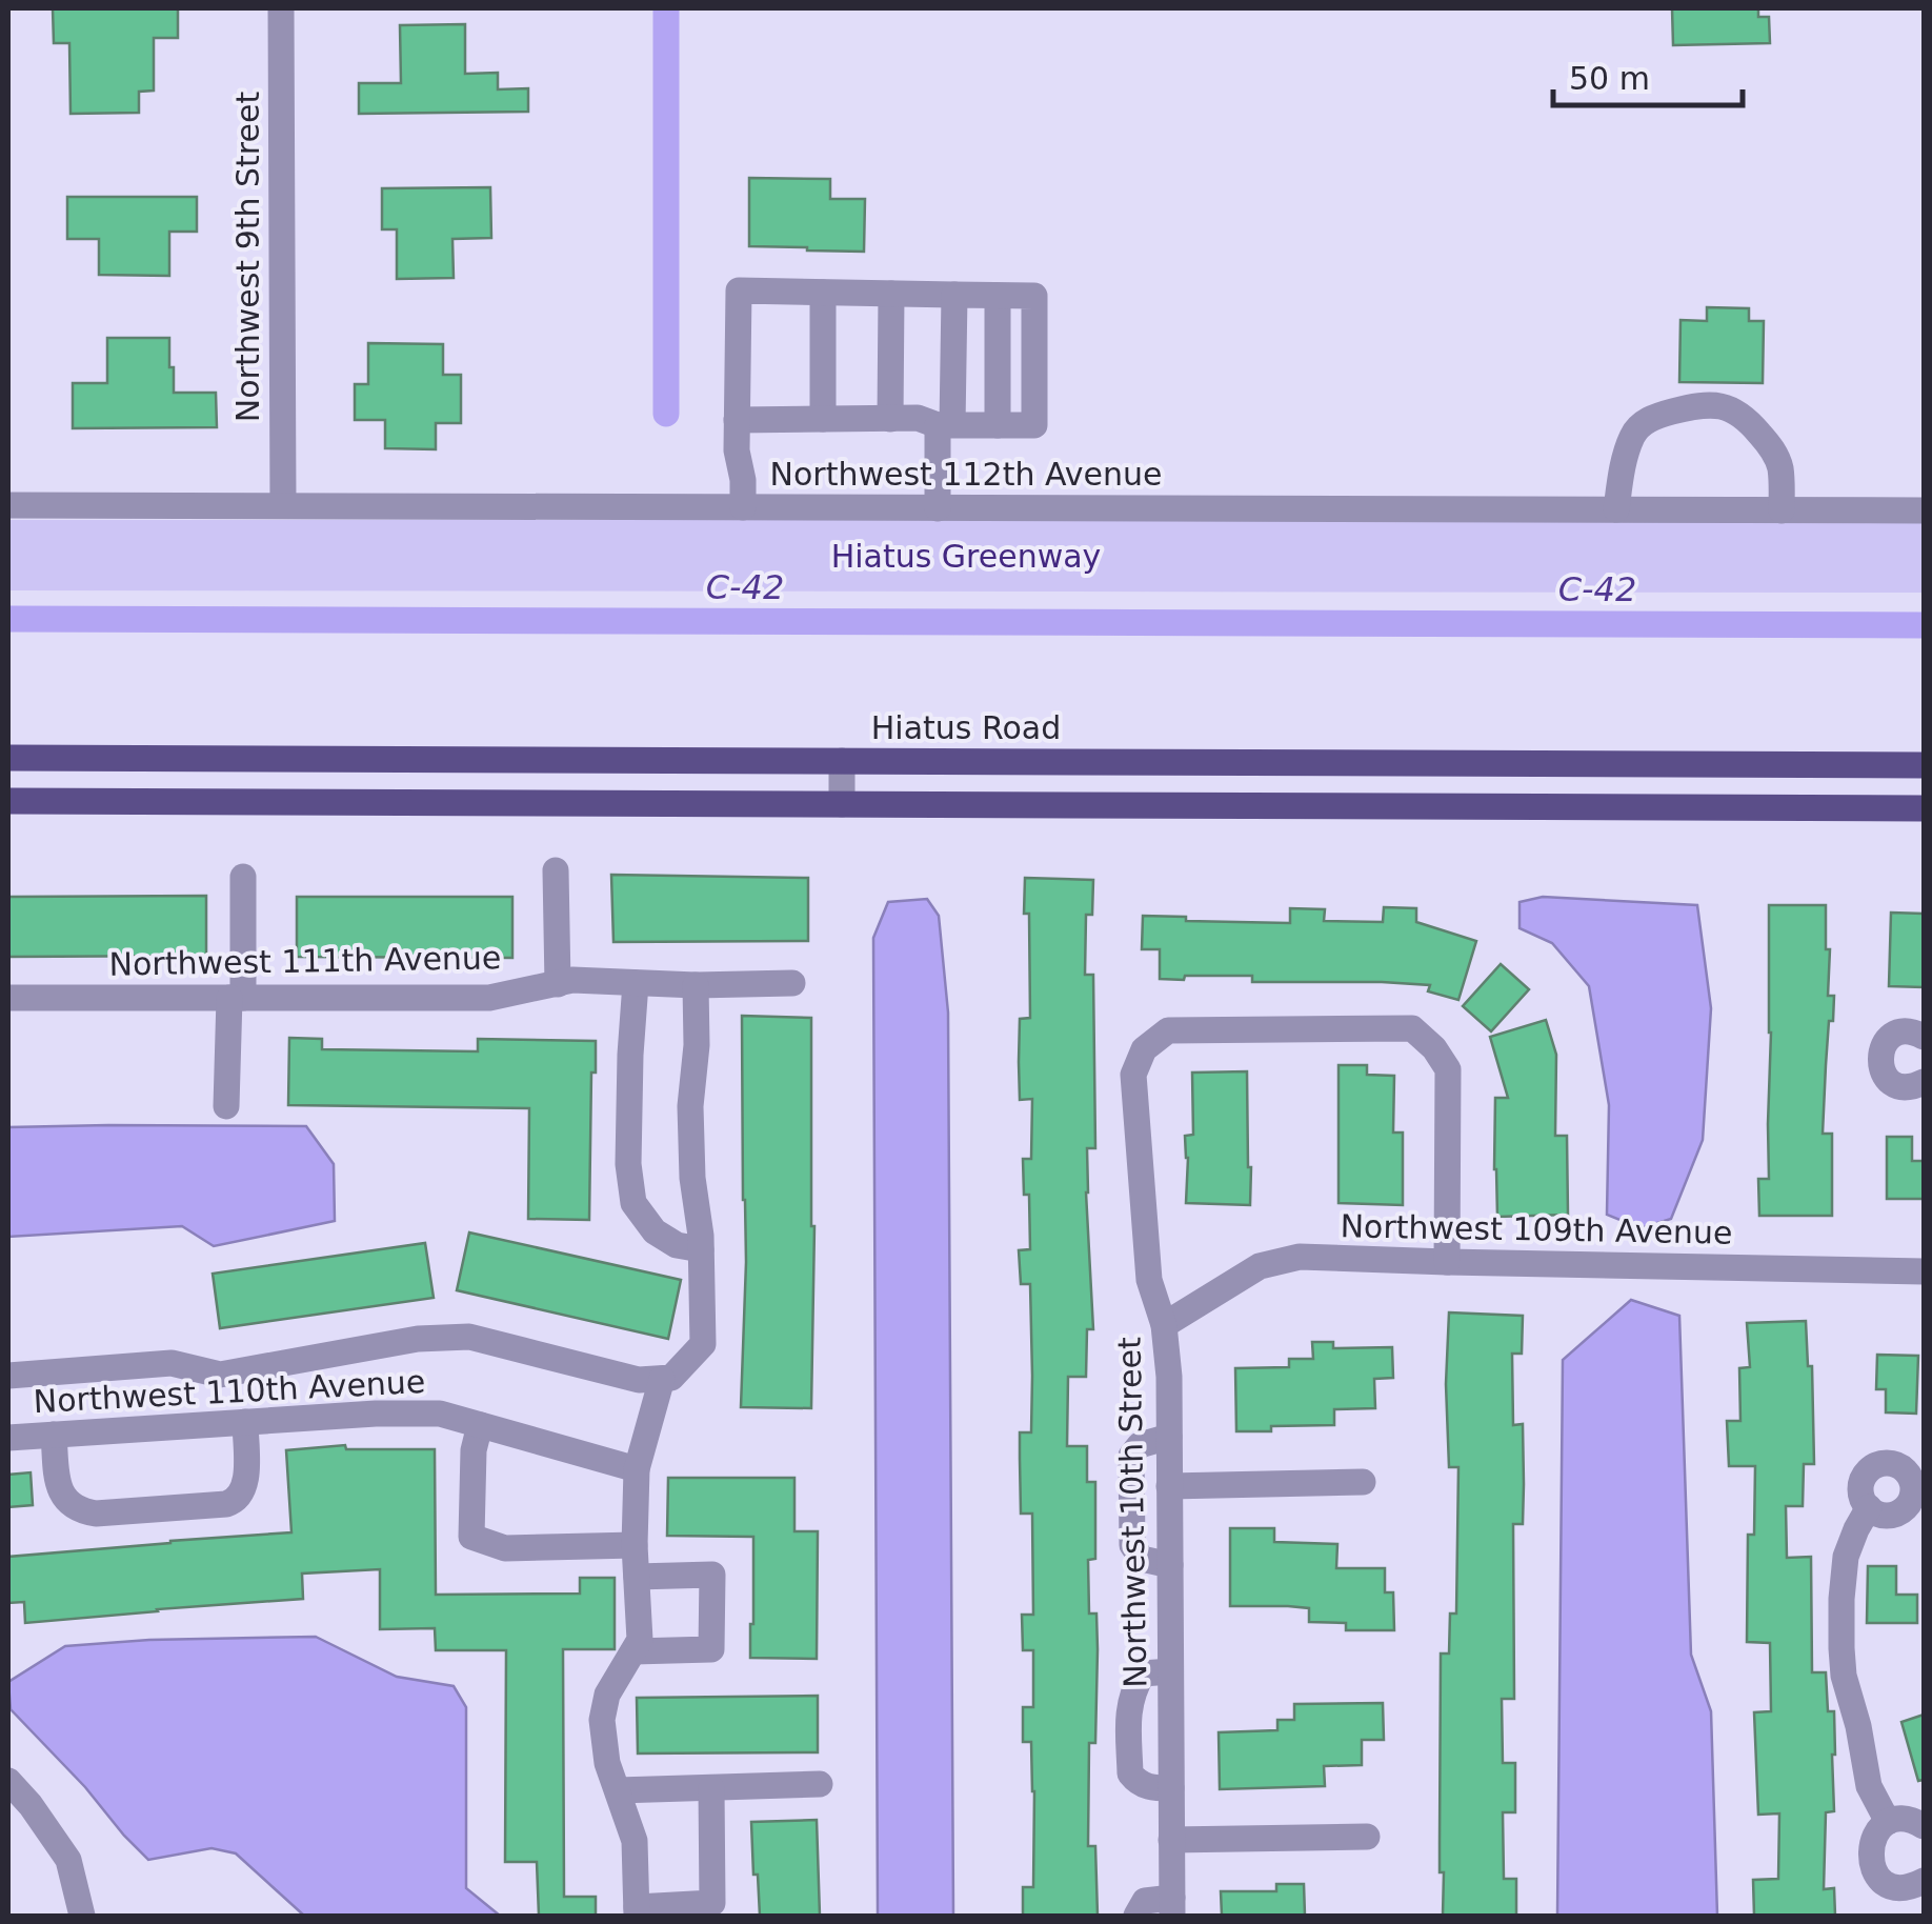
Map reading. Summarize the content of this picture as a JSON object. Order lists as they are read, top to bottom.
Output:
{
  "streets": {
    "main road": ["Hiatus Road"],
    "street": [
      "Northwest 9th Street",
      "Northwest 112th Avenue",
      "Northwest 111th Avenue",
      "Northwest 109th Avenue",
      "Northwest 110th Avenue",
      "Northwest 10th Street"
    ]
  },
  "crossings": [
    ["Northwest 9th Street", "Northwest 112th Avenue"],
    ["Northwest 109th Avenue", "Northwest 10th Street"]
  ],
  "water": ["C-42"],
  "parks": ["Hiatus Greenway"],
  "scale_bar": "50 m"
}
